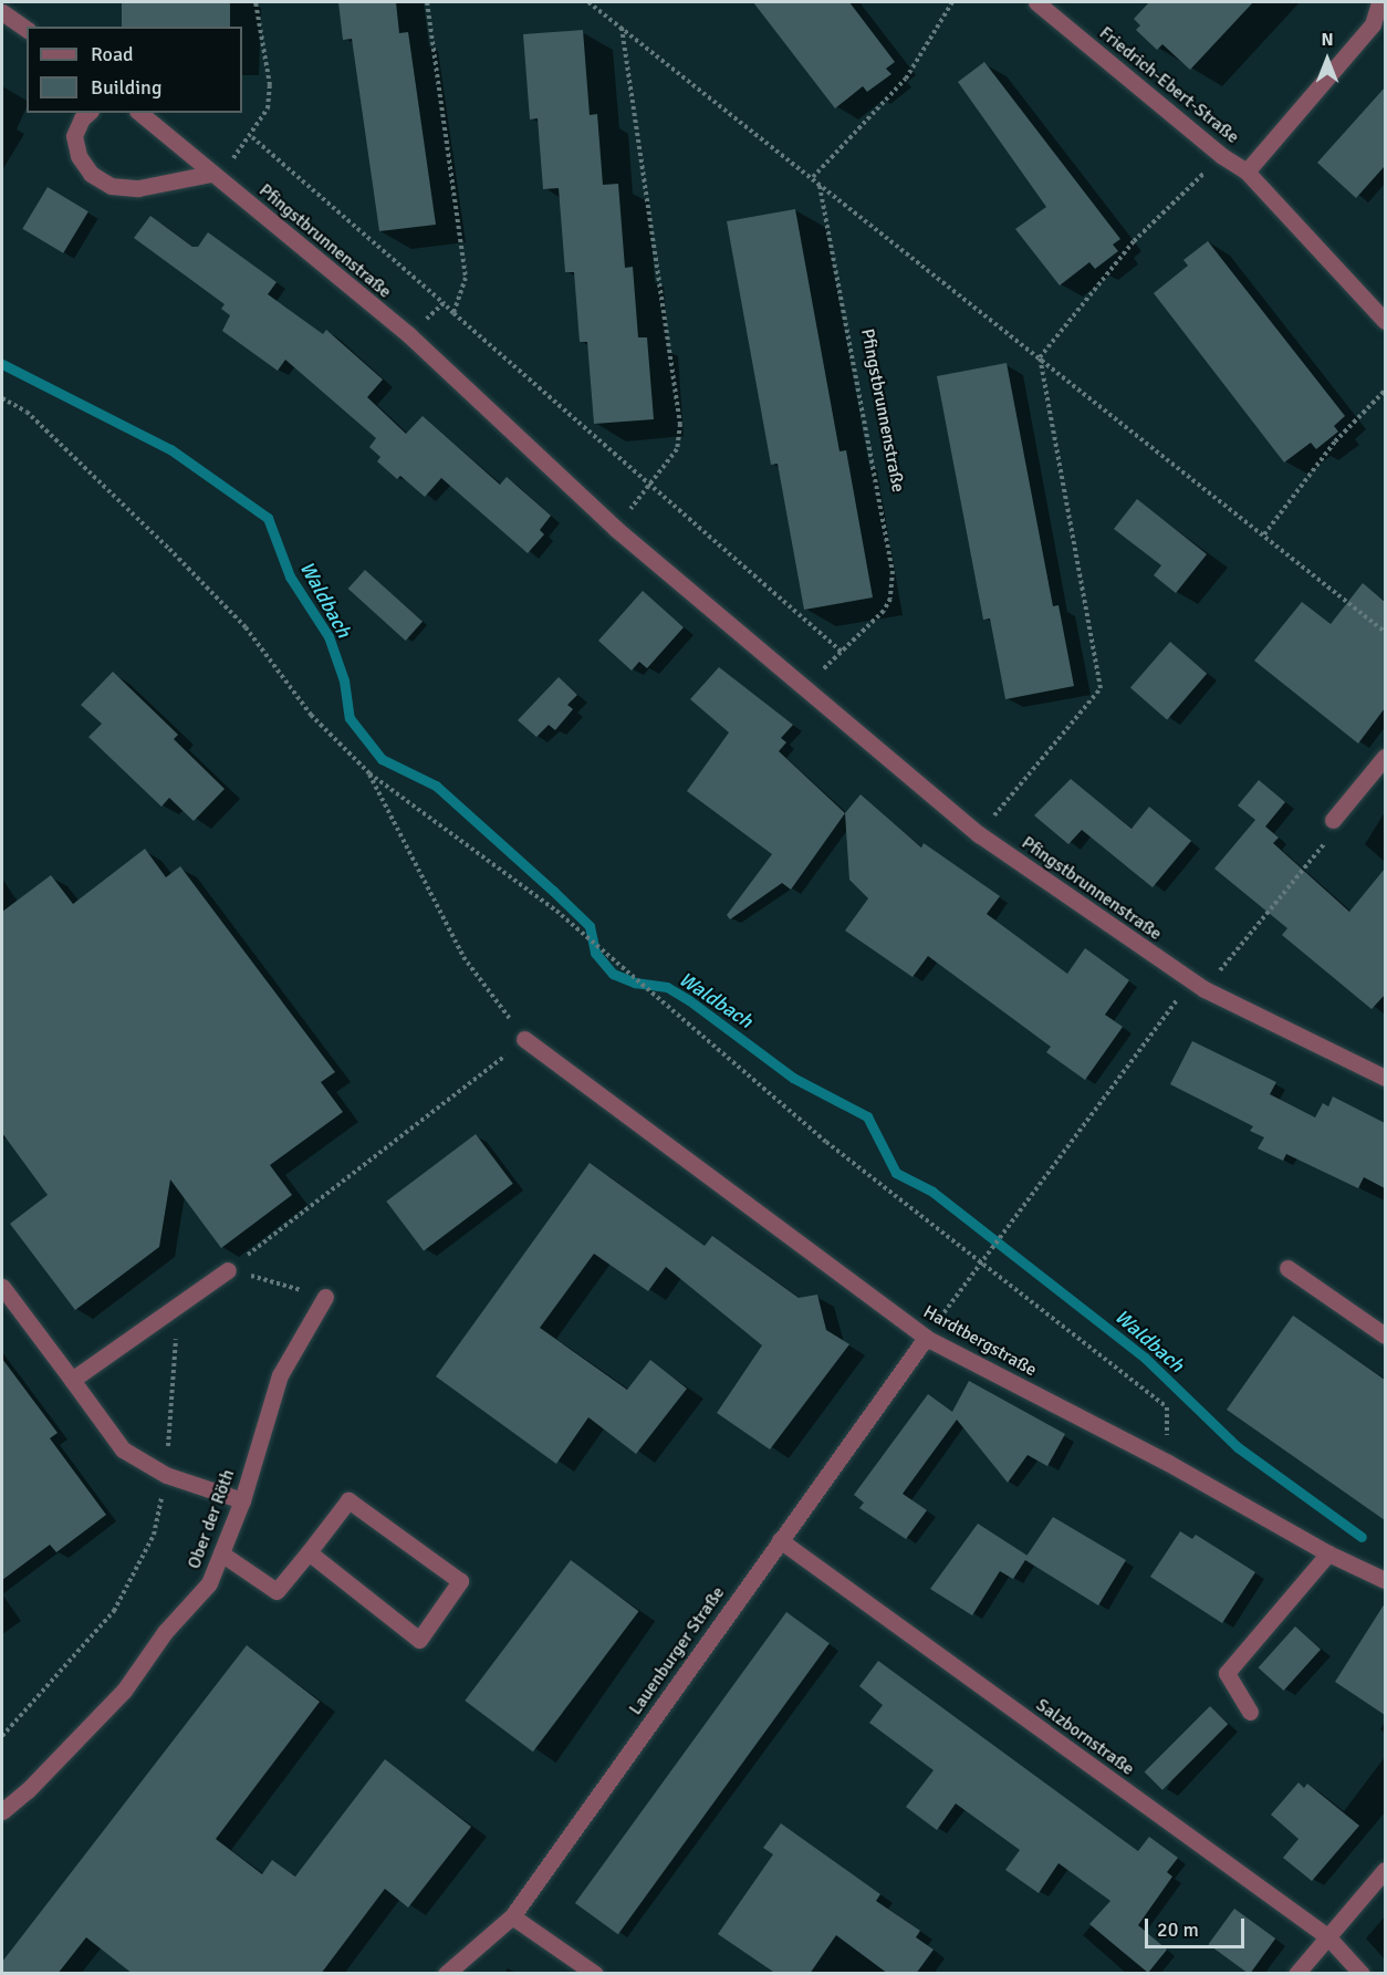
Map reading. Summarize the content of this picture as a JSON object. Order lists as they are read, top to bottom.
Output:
{
  "streets": {
    "street": [
      "Friedrich-Ebert-Straße",
      "Pfingstbrunnenstraße",
      "Hardtbergstraße",
      "Ober der Röth",
      "Lauenburger Straße",
      "Salzbornstraße"
    ]
  },
  "crossings": [
    ["Hardtbergstraße", "Lauenburger Straße"],
    ["Lauenburger Straße", "Salzbornstraße"]
  ],
  "water": ["Waldbach"],
  "legend": ["Road", "Building"],
  "scale_bar": "20 m",
  "north": "top"
}
